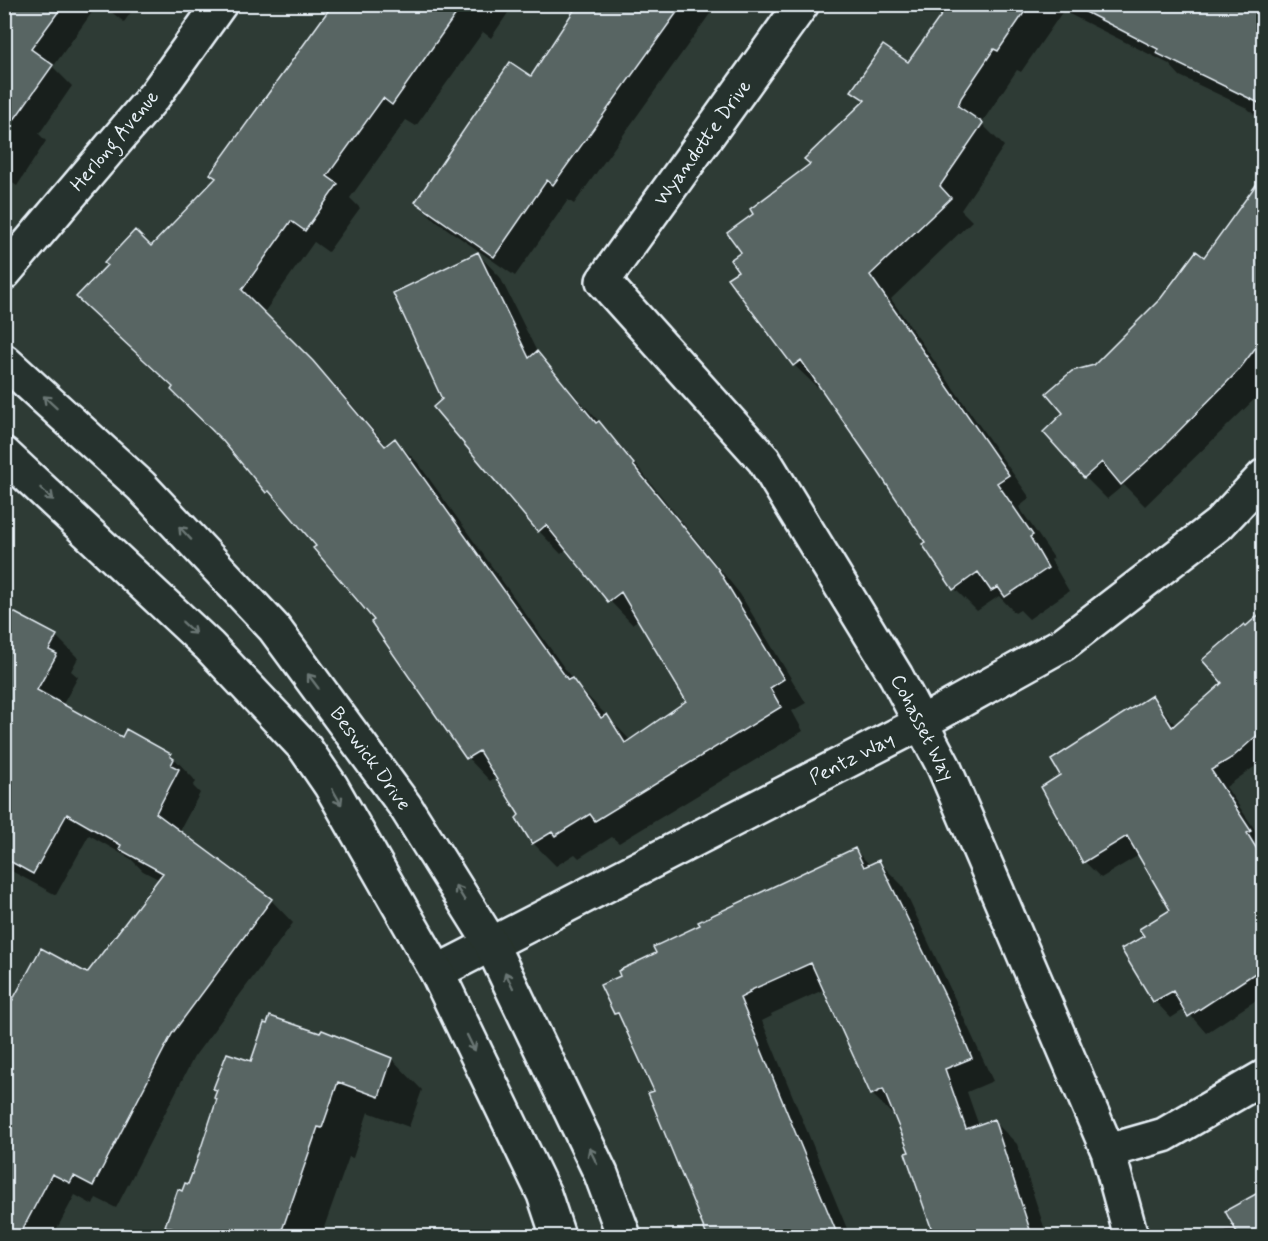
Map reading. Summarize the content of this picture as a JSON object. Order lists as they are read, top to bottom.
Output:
{
  "streets": {
    "street": [
      "Herlong Avenue",
      "Wyandotte Drive",
      "Cohasset Way",
      "Beswick Drive",
      "Pentz Way"
    ]
  },
  "crossings": [
    ["Wyandotte Drive", "Cohasset Way"],
    ["Cohasset Way", "Pentz Way"],
    ["Beswick Drive", "Pentz Way"]
  ]
}
